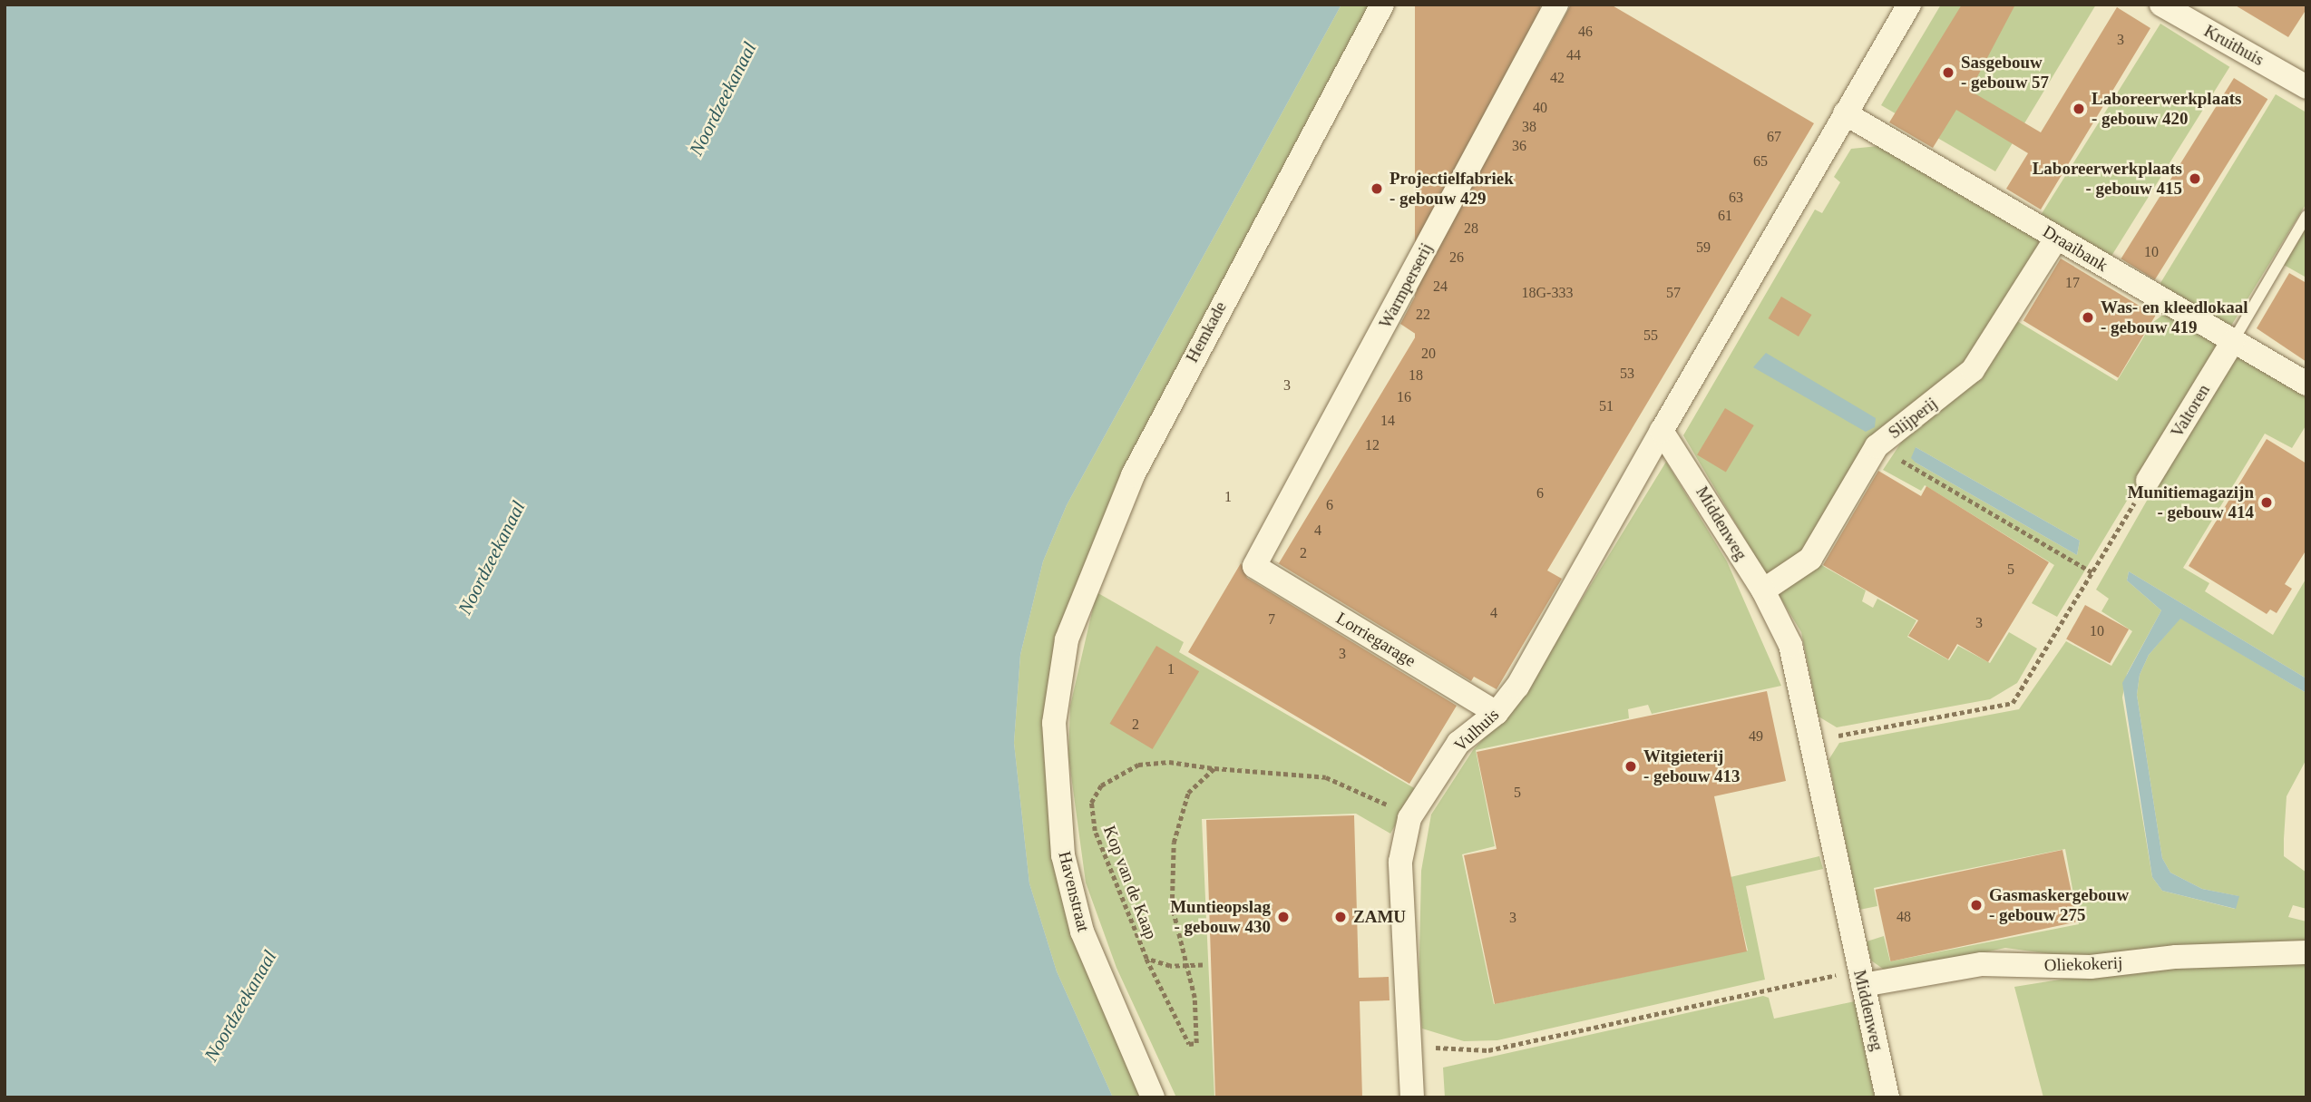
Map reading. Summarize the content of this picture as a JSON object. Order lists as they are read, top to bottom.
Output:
{
  "streets": {
    "street": [
      "Kruithuis",
      "Draaibank",
      "Warmperserij",
      "Hemkade",
      "Valtoren",
      "Slijperij",
      "Middenweg",
      "Lorriegarage",
      "Vulhuis",
      "Havenstraat",
      "Oliekokerij"
    ],
    "path": ["Kop van de Kaap"]
  },
  "crossings": [
    ["Draaibank", "Valtoren"],
    ["Draaibank", "Slijperij"],
    ["Warmperserij", "Lorriegarage"],
    ["Hemkade", "Havenstraat"],
    ["Slijperij", "Middenweg"],
    ["Middenweg", "Vulhuis"],
    ["Middenweg", "Oliekokerij"],
    ["Lorriegarage", "Vulhuis"],
    ["Vulhuis", "Kop van de Kaap"]
  ],
  "water": ["Noordzeekanaal"],
  "places": [
    "Sasgebouw - gebouw 57",
    "Laboreerwerkplaats - gebouw 420",
    "Laboreerwerkplaats - gebouw 415",
    "Projectielfabriek - gebouw 429",
    "Was- en kleedlokaal - gebouw 419",
    "Munitiemagazijn - gebouw 414",
    "Witgieterij - gebouw 413",
    "Gasmaskergebouw - gebouw 275",
    "Muntieopslag - gebouw 430",
    "ZAMU"
  ],
  "house_numbers": [
    "46",
    "3",
    "44",
    "42",
    "40",
    "38",
    "67",
    "36",
    "65",
    "63",
    "61",
    "28",
    "59",
    "10",
    "26",
    "17",
    "24",
    "18G-333",
    "57",
    "22",
    "55",
    "20",
    "53",
    "18",
    "3",
    "16",
    "51",
    "14",
    "12",
    "6",
    "1",
    "6",
    "4",
    "2",
    "5",
    "4",
    "7",
    "3",
    "10",
    "3",
    "1",
    "2",
    "49",
    "5",
    "48",
    "3"
  ]
}
